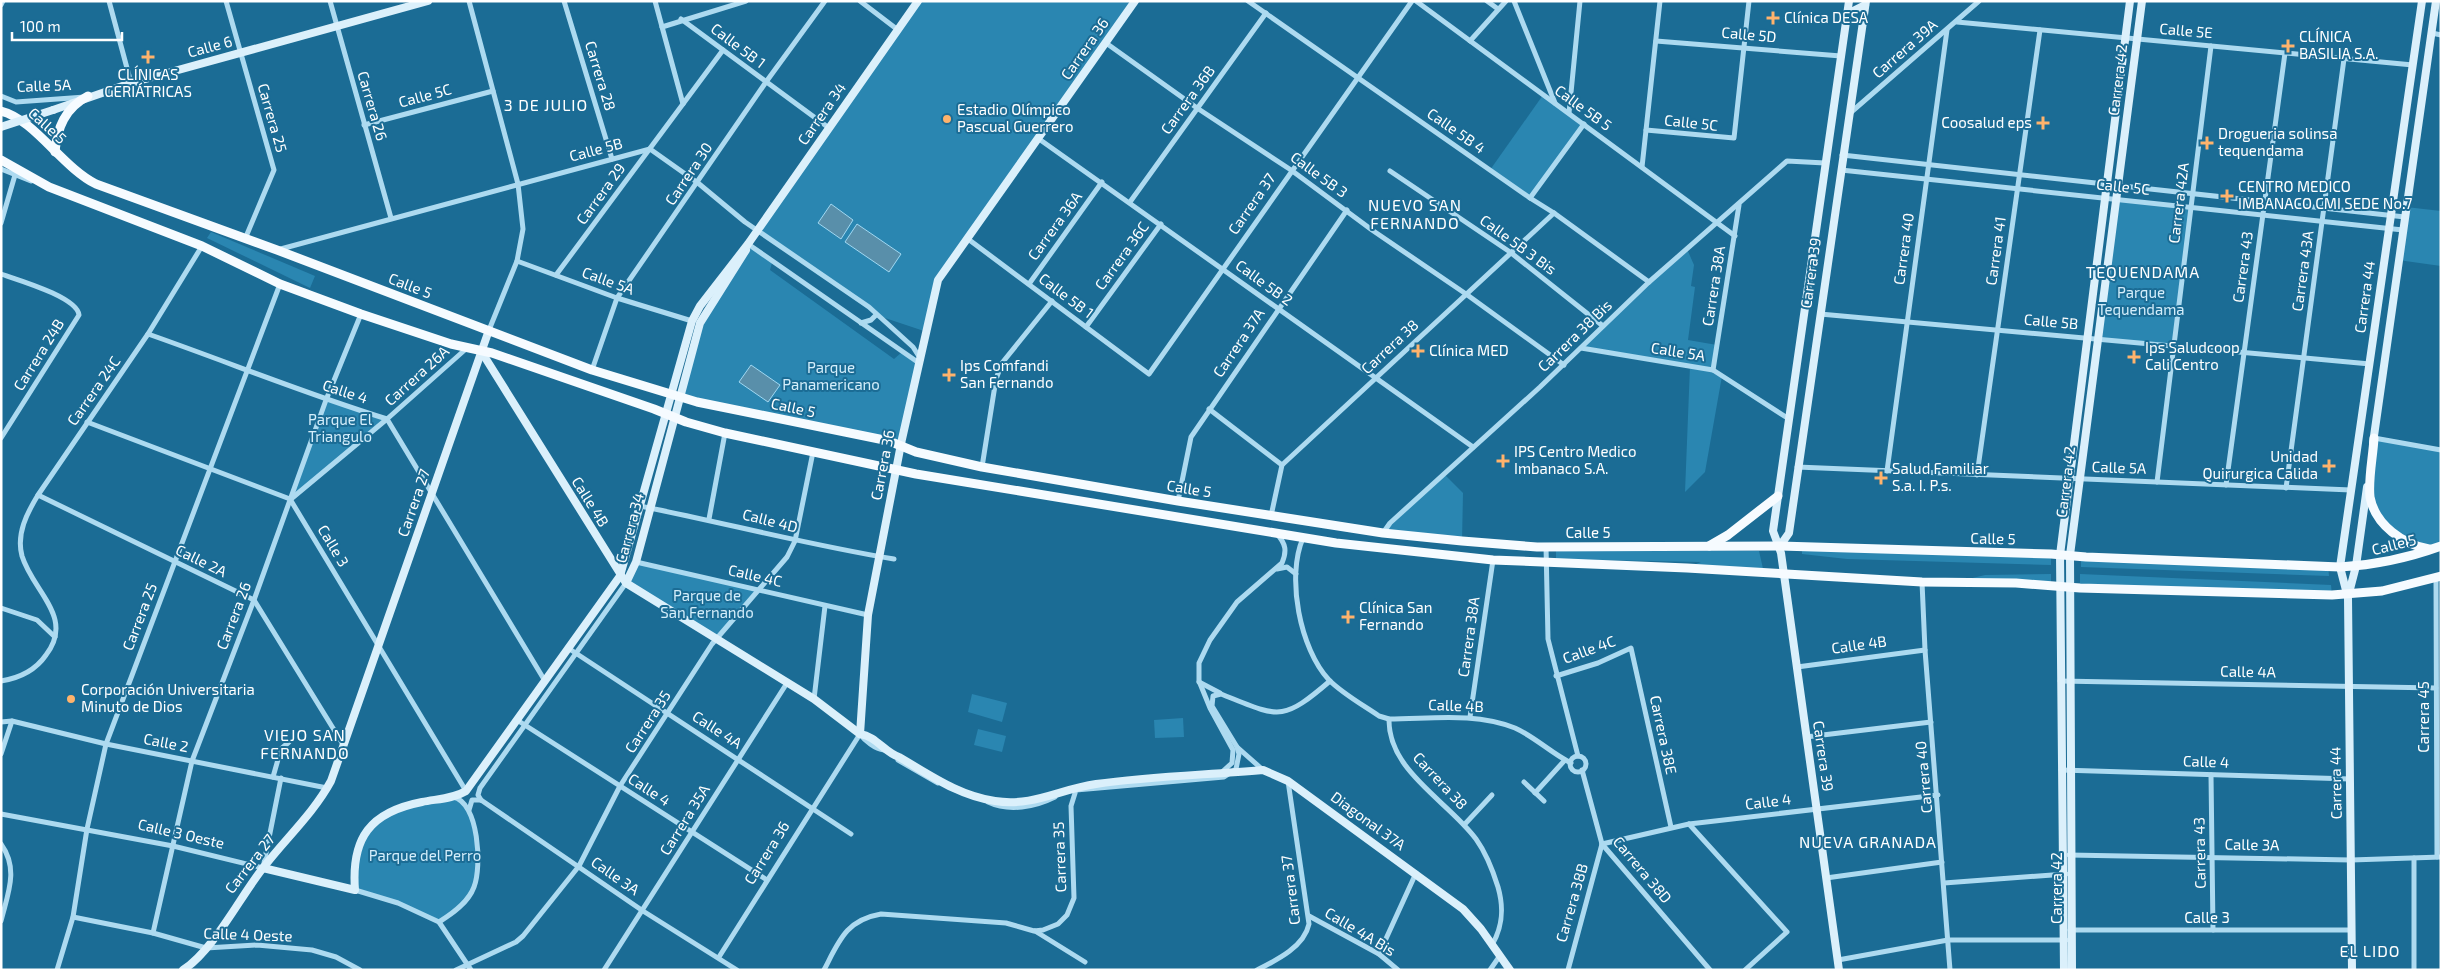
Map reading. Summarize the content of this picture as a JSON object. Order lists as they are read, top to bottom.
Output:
{
  "streets": {
    "main road": ["Calle 5"],
    "street": [
      "Calle 5E",
      "Calle 5D",
      "Calle 5B 1",
      "Calle 6",
      "Carrera 36",
      "Carrera 39A",
      "Carrera 28",
      "Carrera 42",
      "Calle 5A",
      "Calle 5C",
      "Carrera 36B",
      "Carrera 26",
      "Calle 5B 5",
      "Carrera 34",
      "Carrera 25",
      "Calle 5B 4",
      "Calle 5B",
      "Carrera 30",
      "Calle 5B 3",
      "Carrera 29",
      "Carrera 42A",
      "Carrera 37",
      "Carrera 36A",
      "Calle 5B 3 Bis",
      "Carrera 40",
      "Carrera 41",
      "Carrera 36C",
      "Carrera 43",
      "Carrera 43A",
      "Carrera 39",
      "Calle 5B 2",
      "Carrera 38A",
      "Carrera 44",
      "Carrera 38 Bis",
      "Carrera 37A",
      "Carrera 38",
      "Carrera 24B",
      "Carrera 26A",
      "Carrera 24C",
      "Calle 4",
      "Calle 4B",
      "Carrera 27",
      "Calle 4D",
      "Calle 3",
      "Calle 2A",
      "Calle 4C",
      "Calle 4A",
      "Carrera 45",
      "Carrera 35",
      "Carrera 38E",
      "Calle 2",
      "Carrera 35A",
      "Diagonal 37A",
      "Calle 3 Oeste",
      "Calle 3A",
      "Carrera 38D",
      "Carrera 38B",
      "Calle 4A Bis",
      "Calle 4 Oeste"
    ]
  },
  "crossings": [
    ["Calle 5E", "Carrera 39A"],
    ["Calle 5E", "Carrera 42"],
    ["Calle 5E", "Carrera 42A"],
    ["Calle 5E", "Carrera 41"],
    ["Calle 5E", "Carrera 43"],
    ["Calle 5E", "Carrera 43A"],
    ["Calle 5E", "Carrera 44"],
    ["Calle 5D", "Calle 5C"],
    ["Calle 5D", "Carrera 39"],
    ["Calle 5B 1", "Carrera 36"],
    ["Calle 5B 1", "Carrera 34"],
    ["Calle 5B 1", "Carrera 30"],
    ["Calle 5B 1", "Carrera 29"],
    ["Calle 5B 1", "Carrera 37"],
    ["Calle 5B 1", "Carrera 36A"],
    ["Calle 5B 1", "Carrera 36C"],
    ["Calle 6", "Calle 5A"],
    ["Calle 6", "Carrera 26"],
    ["Calle 6", "Carrera 25"],
    ["Carrera 36", "Calle 5"],
    ["Carrera 36", "Calle 5B 3"],
    ["Carrera 36", "Calle 5B 2"],
    ["Carrera 36", "Calle 4"],
    ["Carrera 36", "Calle 4B"],
    ["Carrera 36", "Calle 4D"],
    ["Carrera 36", "Calle 4C"],
    ["Carrera 36", "Calle 4A"],
    ["Carrera 36", "Calle 3A"],
    ["Carrera 39A", "Carrera 40"],
    ["Carrera 39A", "Carrera 39"],
    ["Carrera 28", "Calle 5B"],
    ["Carrera 42", "Calle 5A"],
    ["Carrera 42", "Calle 5C"],
    ["Carrera 42", "Calle 5"],
    ["Carrera 42", "Calle 5B"],
    ["Carrera 42", "Calle 4"],
    ["Carrera 42", "Calle 3"],
    ["Carrera 42", "Calle 4A"],
    ["Carrera 42", "Calle 3A"],
    ["Calle 5A", "Carrera 34"],
    ["Calle 5A", "Carrera 30"],
    ["Calle 5A", "Carrera 29"],
    ["Calle 5A", "Carrera 42A"],
    ["Calle 5A", "Carrera 40"],
    ["Calle 5A", "Carrera 41"],
    ["Calle 5A", "Carrera 43"],
    ["Calle 5A", "Carrera 43A"],
    ["Calle 5A", "Carrera 39"],
    ["Calle 5A", "Carrera 38A"],
    ["Calle 5A", "Carrera 44"],
    ["Calle 5A", "Carrera 38 Bis"],
    ["Calle 5A", "Carrera 27"],
    ["Calle 5C", "Carrera 26"],
    ["Calle 5C", "Carrera 42A"],
    ["Calle 5C", "Carrera 40"],
    ["Calle 5C", "Carrera 41"],
    ["Calle 5C", "Carrera 43"],
    ["Calle 5C", "Carrera 43A"],
    ["Calle 5C", "Carrera 39"],
    ["Calle 5C", "Carrera 44"],
    ["Calle 5C", "Carrera 27"],
    ["Carrera 36B", "Calle 5B 4"],
    ["Carrera 36B", "Calle 5B 3"],
    ["Carrera 36B", "Calle 5B 2"],
    ["Carrera 26", "Calle 5"],
    ["Carrera 26", "Calle 5B"],
    ["Carrera 26", "Carrera 26A"],
    ["Carrera 26", "Calle 4"],
    ["Carrera 26", "Calle 3"],
    ["Carrera 26", "Calle 2A"],
    ["Carrera 26", "Calle 2"],
    ["Carrera 26", "Calle 3 Oeste"],
    ["Carrera 26", "Calle 4 Oeste"],
    ["Calle 5B 5", "Carrera 37"],
    ["Calle 5B 5", "Carrera 38A"],
    ["Calle 5B 5", "Carrera 38 Bis"],
    ["Carrera 34", "Calle 5"],
    ["Carrera 34", "Calle 4"],
    ["Carrera 34", "Calle 4B"],
    ["Carrera 34", "Calle 4D"],
    ["Carrera 34", "Calle 3"],
    ["Carrera 34", "Calle 4C"],
    ["Carrera 34", "Calle 4A"],
    ["Carrera 34", "Calle 3A"],
    ["Carrera 25", "Calle 5"],
    ["Carrera 25", "Calle 4"],
    ["Carrera 25", "Calle 2A"],
    ["Carrera 25", "Calle 2"],
    ["Carrera 25", "Calle 3 Oeste"],
    ["Carrera 25", "Calle 4 Oeste"],
    ["Calle 5", "Calle 5B"],
    ["Calle 5", "Carrera 30"],
    ["Calle 5", "Carrera 40"],
    ["Calle 5", "Carrera 39"],
    ["Calle 5", "Carrera 38A"],
    ["Calle 5", "Carrera 44"],
    ["Calle 5", "Carrera 38 Bis"],
    ["Calle 5", "Carrera 37A"],
    ["Calle 5", "Carrera 26A"],
    ["Calle 5", "Carrera 24C"],
    ["Calle 5", "Calle 4B"],
    ["Calle 5", "Carrera 27"],
    ["Calle 5", "Carrera 45"],
    ["Calle 5", "Carrera 35"],
    ["Calle 5B 4", "Carrera 37"],
    ["Calle 5B 4", "Carrera 38 Bis"],
    ["Calle 5B 4", "Carrera 38"],
    ["Calle 5B", "Carrera 29"],
    ["Calle 5B", "Carrera 42A"],
    ["Calle 5B", "Carrera 40"],
    ["Calle 5B", "Carrera 41"],
    ["Calle 5B", "Carrera 43"],
    ["Calle 5B", "Carrera 43A"],
    ["Calle 5B", "Carrera 39"],
    ["Calle 5B", "Carrera 44"],
    ["Calle 5B", "Carrera 27"],
    ["Calle 5B 3", "Carrera 37"],
    ["Calle 5B 3", "Carrera 38 Bis"],
    ["Calle 5B 3", "Carrera 37A"],
    ["Calle 5B 3", "Carrera 38"],
    ["Carrera 37", "Calle 5B 2"],
    ["Carrera 37", "Diagonal 37A"],
    ["Carrera 37", "Calle 4A Bis"],
    ["Carrera 36A", "Calle 5B 2"],
    ["Calle 5B 3 Bis", "Carrera 38 Bis"],
    ["Calle 5B 3 Bis", "Carrera 38"],
    ["Carrera 40", "Calle 4"],
    ["Carrera 40", "Calle 4B"],
    ["Carrera 36C", "Calle 5B 2"],
    ["Carrera 43", "Calle 4"],
    ["Carrera 43", "Calle 3"],
    ["Carrera 43", "Calle 3A"],
    ["Carrera 39", "Carrera 38 Bis"],
    ["Carrera 39", "Calle 4"],
    ["Carrera 39", "Calle 4B"],
    ["Calle 5B 2", "Carrera 38 Bis"],
    ["Calle 5B 2", "Carrera 37A"],
    ["Calle 5B 2", "Carrera 38"],
    ["Carrera 38A", "Carrera 38 Bis"],
    ["Carrera 38A", "Calle 4B"],
    ["Carrera 44", "Calle 4"],
    ["Carrera 44", "Calle 3"],
    ["Carrera 44", "Calle 4A"],
    ["Carrera 44", "Calle 3A"],
    ["Carrera 38", "Calle 4B"],
    ["Carrera 38", "Diagonal 37A"],
    ["Carrera 26A", "Calle 4"],
    ["Carrera 26A", "Calle 3"],
    ["Carrera 24C", "Calle 4"],
    ["Carrera 24C", "Calle 2A"],
    ["Calle 4", "Carrera 35"],
    ["Calle 4", "Carrera 38E"],
    ["Calle 4", "Carrera 35A"],
    ["Calle 4", "Carrera 38D"],
    ["Calle 4", "Carrera 38B"],
    ["Calle 4B", "Carrera 27"],
    ["Calle 4B", "Carrera 35"],
    ["Calle 4B", "Carrera 35A"],
    ["Calle 4B", "Diagonal 37A"],
    ["Calle 4B", "Carrera 38D"],
    ["Carrera 27", "Calle 3"],
    ["Carrera 27", "Calle 2"],
    ["Carrera 27", "Calle 3 Oeste"],
    ["Carrera 27", "Calle 4 Oeste"],
    ["Calle 4D", "Carrera 35"],
    ["Calle 4C", "Carrera 35"],
    ["Calle 4C", "Carrera 38E"],
    ["Calle 4A", "Carrera 45"],
    ["Calle 4A", "Carrera 35"],
    ["Calle 4A", "Carrera 35A"],
    ["Carrera 45", "Calle 3A"],
    ["Carrera 35", "Calle 3 Oeste"],
    ["Carrera 35", "Calle 3A"],
    ["Carrera 35A", "Calle 3A"],
    ["Carrera 38D", "Carrera 38B"]
  ],
  "districts": [
    "3 DE JULIO",
    "NUEVO SAN FERNANDO",
    "TEQUENDAMA",
    "VIEJO SAN FERNANDO",
    "NUEVA GRANADA",
    "EL LIDO"
  ],
  "parks": [
    "Parque Tequendama",
    "Parque Panamericano",
    "Parque El Triangulo",
    "Parque de San Fernando",
    "Parque del Perro"
  ],
  "places": {
    "health": [
      "Clínica DESA",
      "CLÍNICA BASILIA S.A.",
      "CLÍNICAS GERIÁTRICAS",
      "Coosalud eps",
      "Drogueria solinsa tequendama",
      "CENTRO MEDICO IMBANACO CMI SEDE No.7",
      "Clínica MED",
      "Ips Saludcoop Cali Centro",
      "Ips Comfandi San Fernando",
      "IPS Centro Medico Imbanaco S.A.",
      "Unidad Quirurgica Calida",
      "Salud Familiar S.a. I. P.s.",
      "Clínica San Fernando"
    ],
    "other": ["Estadio Olímpico Pascual Guerrero", "Corporación Universitaria Minuto de Dios"]
  },
  "scale_bar": "100 m"
}
